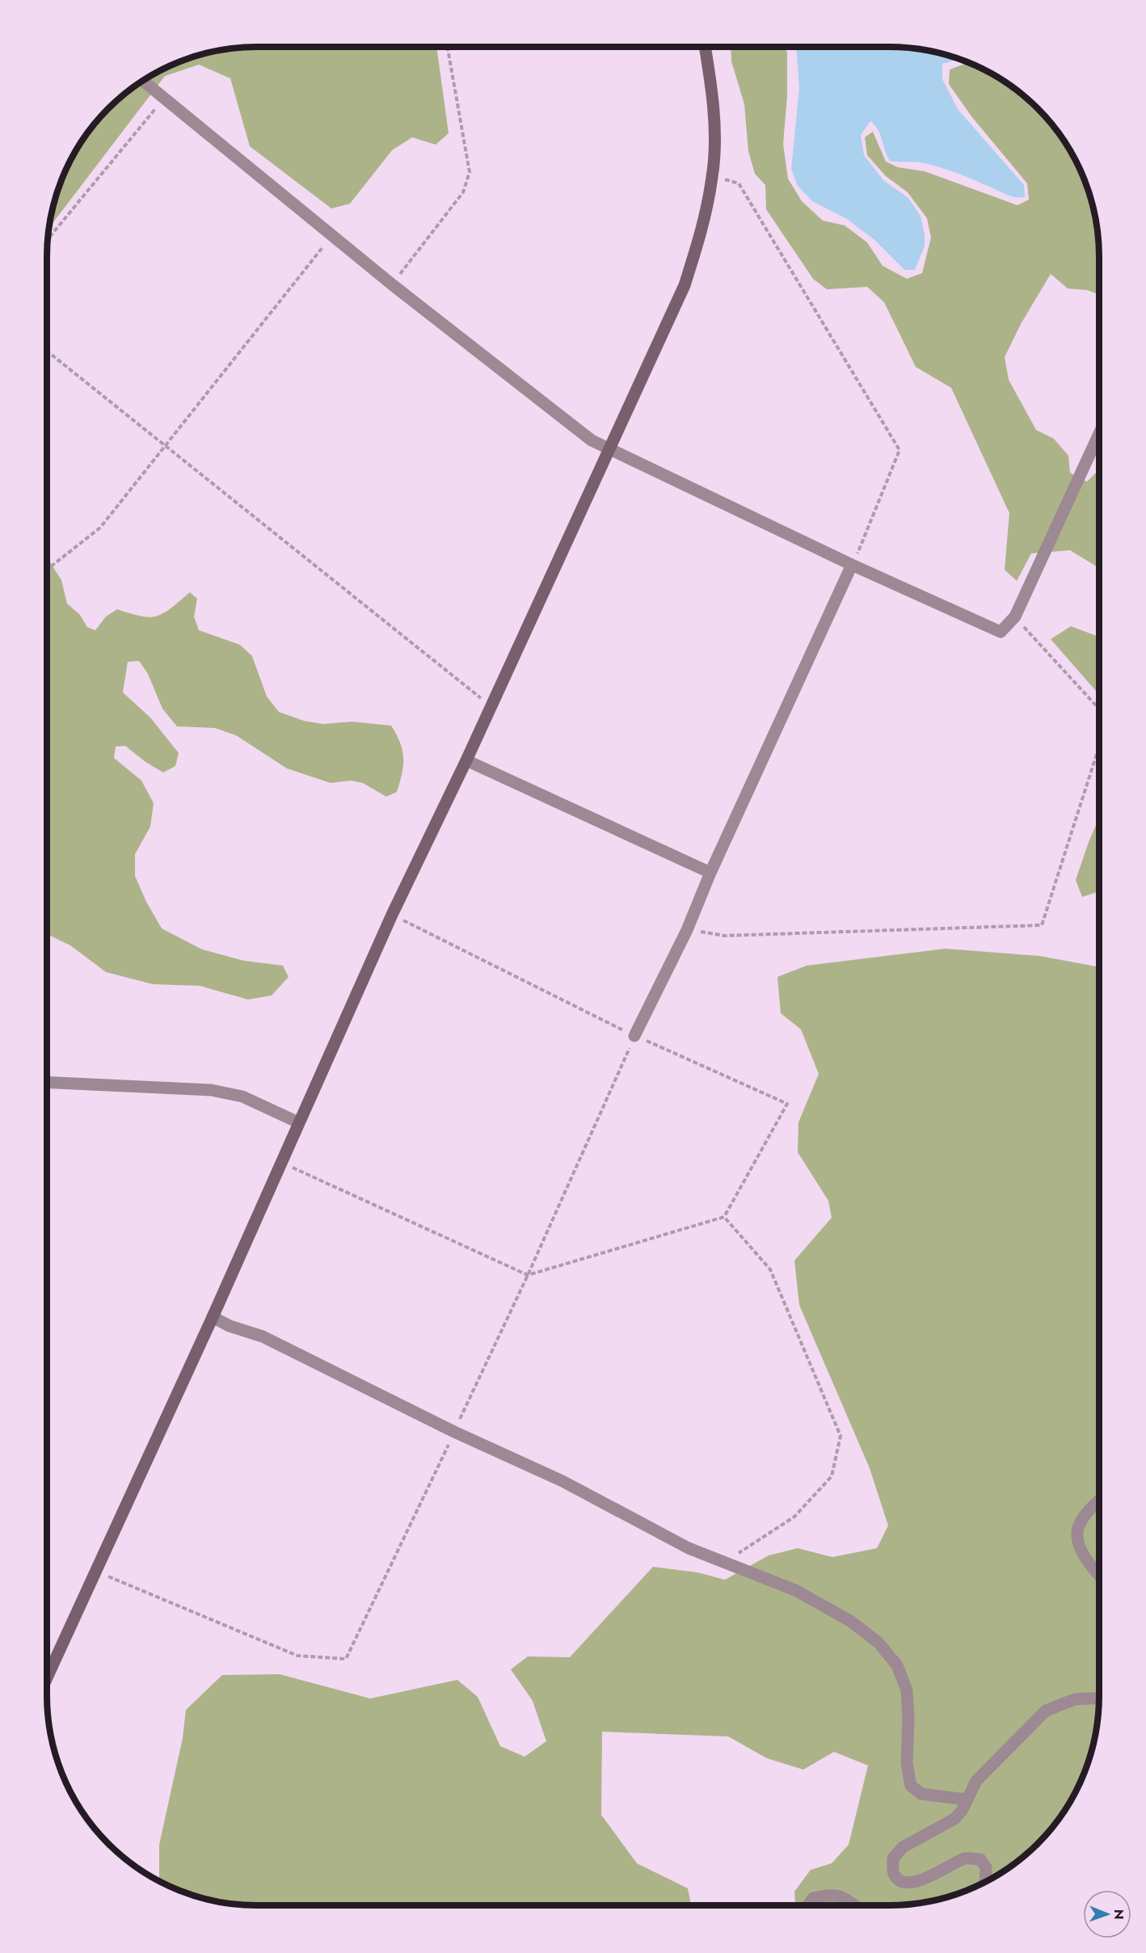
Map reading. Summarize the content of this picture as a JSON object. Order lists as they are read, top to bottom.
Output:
{
  "north": "right"
}
